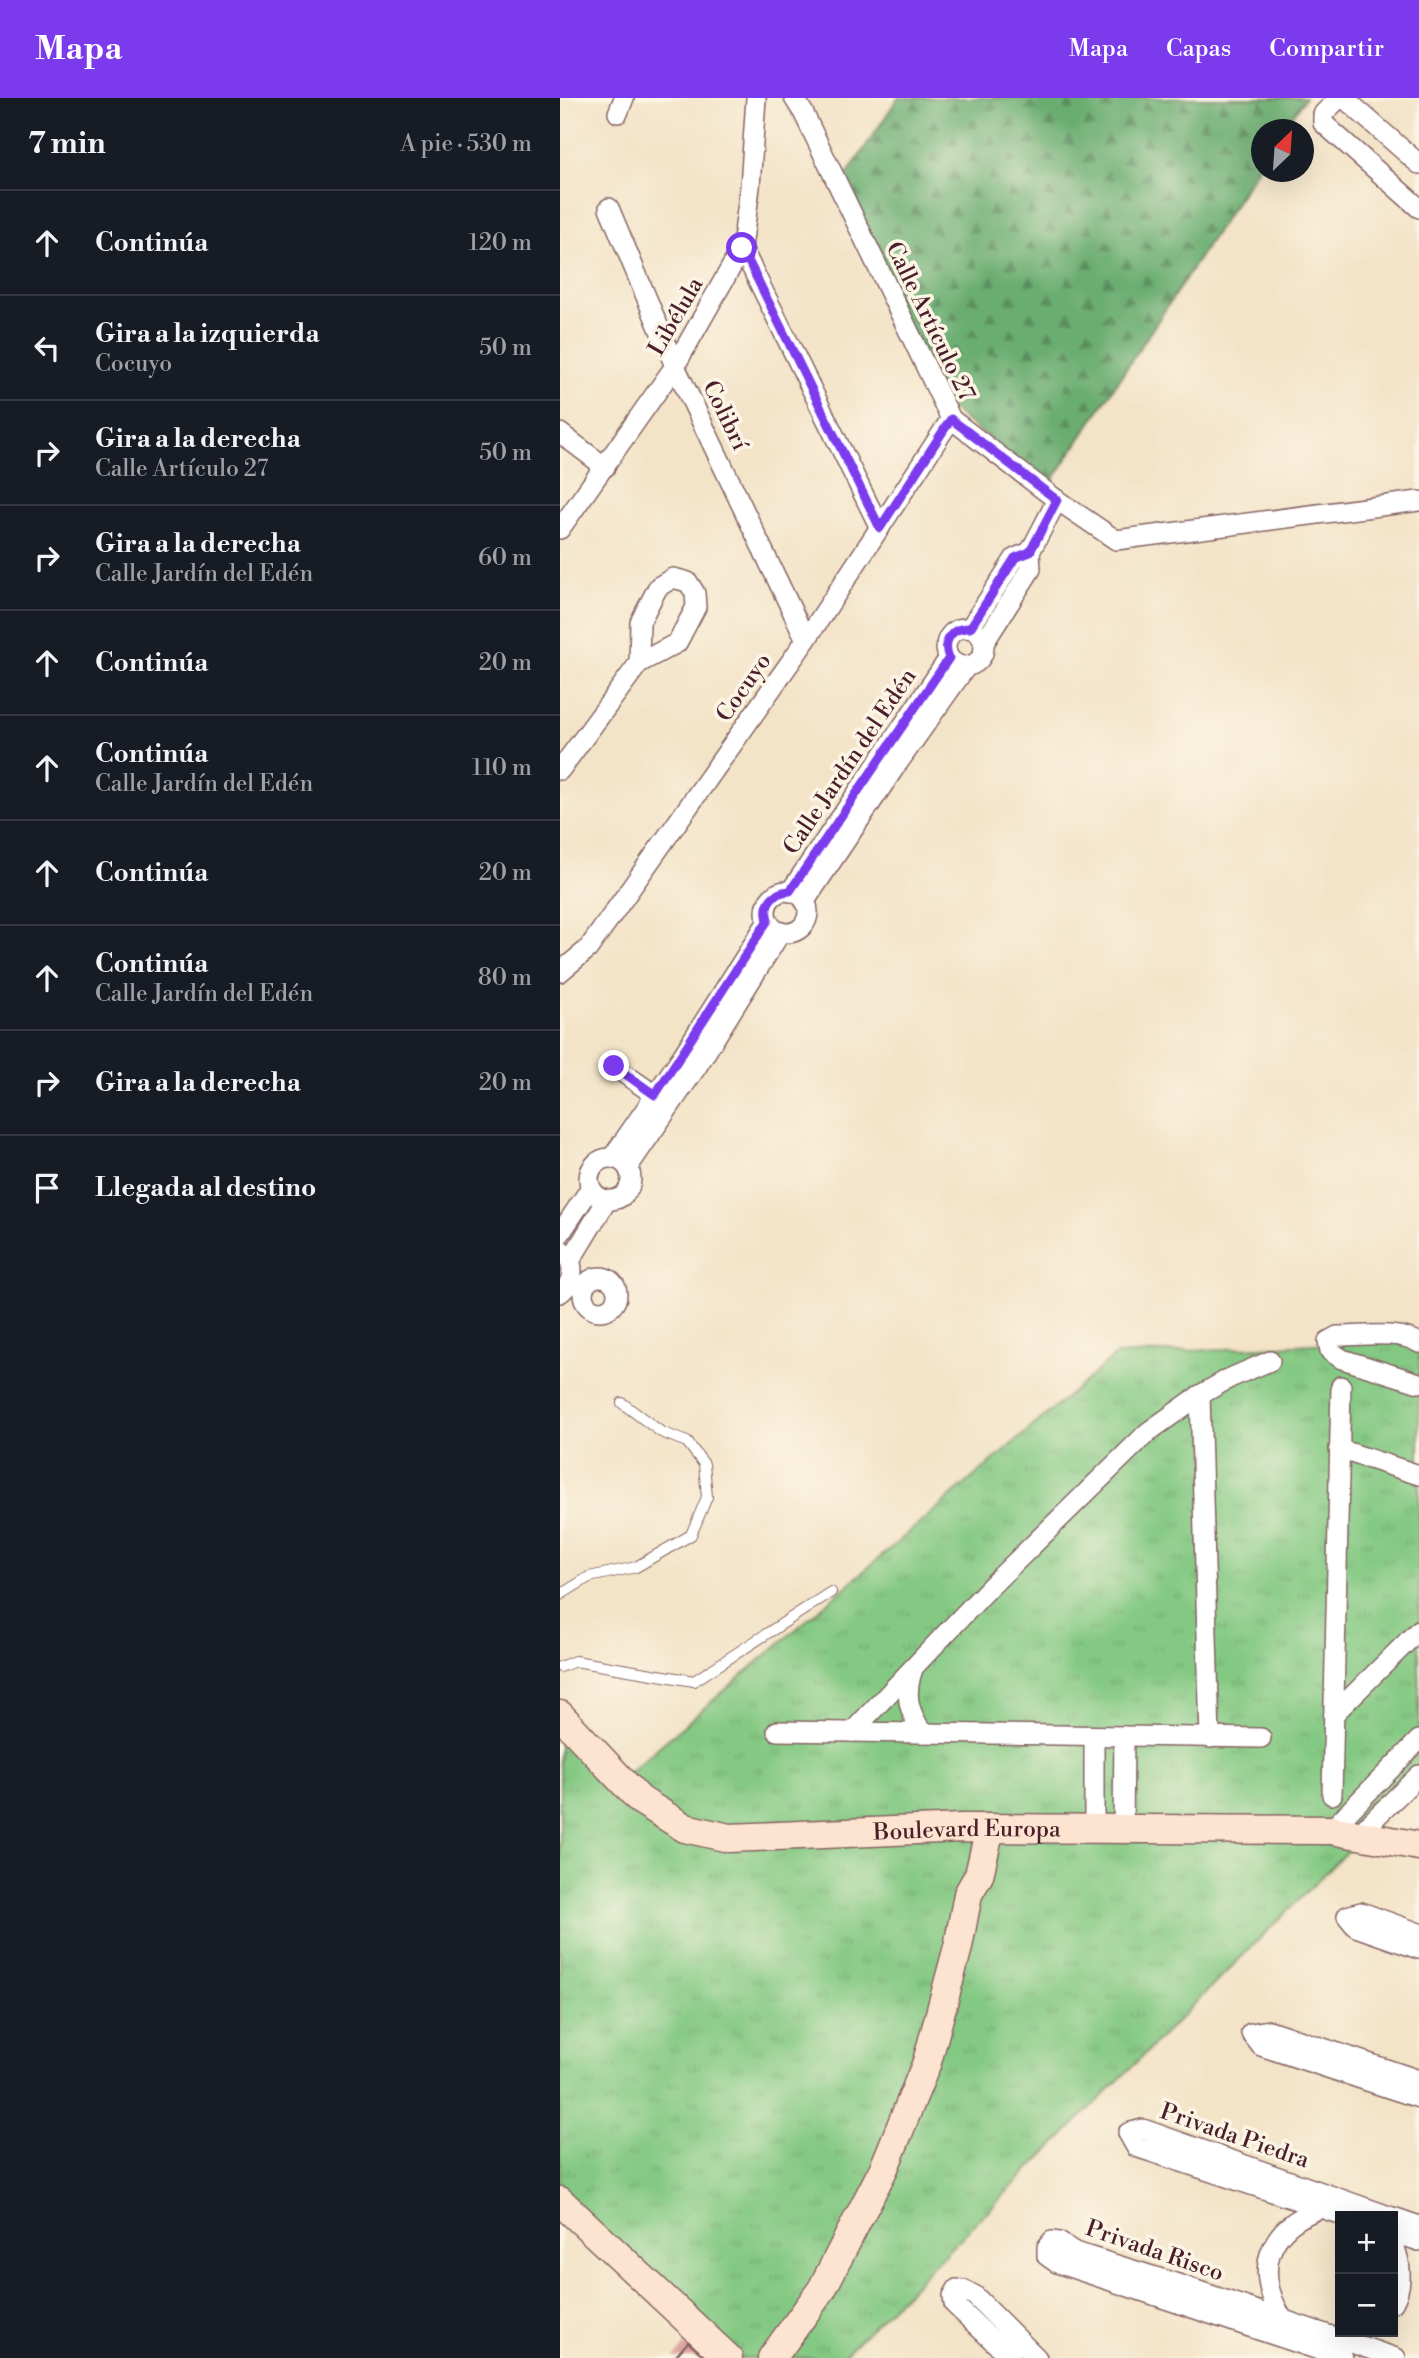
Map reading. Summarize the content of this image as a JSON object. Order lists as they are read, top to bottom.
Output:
{
  "streets": {
    "main road": ["Boulevard Europa"],
    "street": [
      "Libélula",
      "Calle Artículo 27",
      "Colibrí",
      "Cocuyo",
      "Calle Jardín del Edén",
      "Privada Piedra",
      "Privada Risco"
    ]
  },
  "crossings": [
    ["Libélula", "Colibrí"],
    ["Calle Artículo 27", "Cocuyo"],
    ["Colibrí", "Cocuyo"]
  ],
  "north": "top right",
  "page": {
    "header": "Mapa",
    "nav": ["Mapa", "Capas", "Compartir"],
    "heading": ["7 min", "A pie · 530 m"],
    "list": [
      ["Continúa", "120 m"],
      ["Gira a la izquierda", "Cocuyo", "50 m"],
      ["Gira a la derecha", "Calle Artículo 27", "50 m"],
      ["Gira a la derecha", "Calle Jardín del Edén", "60 m"],
      ["Continúa", "20 m"],
      ["Continúa", "Calle Jardín del Edén", "110 m"],
      ["Continúa", "20 m"],
      ["Continúa", "Calle Jardín del Edén", "80 m"],
      ["Gira a la derecha", "20 m"],
      "Llegada al destino"
    ],
    "map_buttons": ["+", "−"]
  }
}
